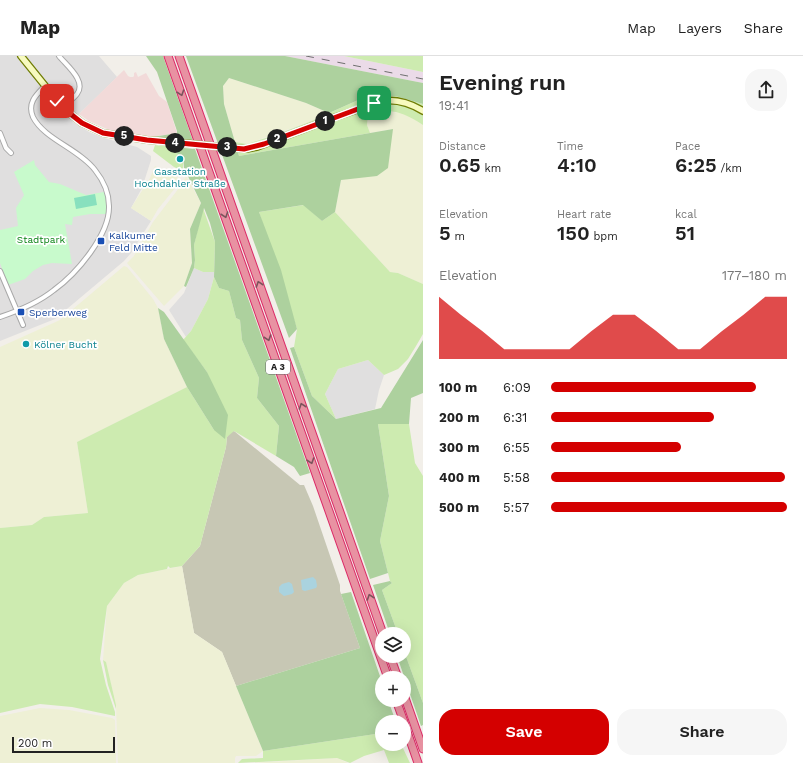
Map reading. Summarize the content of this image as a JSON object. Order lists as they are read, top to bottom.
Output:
{
  "streets": {
    "highway": ["A 3"]
  },
  "parks": ["Stadtpark"],
  "places": {
    "other": ["Gasstation Hochdahler Straße", "Kölner Bucht"],
    "transit": ["Kalkumer Feld Mitte", "Sperberweg"]
  },
  "scale_bar": "200 m",
  "page": {
    "header": "Map",
    "nav": ["Map", "Layers", "Share"],
    "heading": ["Evening run", "19:41"],
    "pins": [
      "1",
      "5",
      "2",
      "4",
      "3"
    ],
    "stats": [
      ["Distance", "0.65 km"],
      ["Time", "4:10"],
      ["Pace", "6:25 /km"],
      ["Elevation", "5 m"],
      ["Heart rate", "150 bpm"],
      ["kcal", "51"]
    ],
    "chart": ["Elevation", "177–180 m"],
    "list": [
      {
        "name": "100 m",
        "note": "6:09"
      },
      {
        "name": "200 m",
        "note": "6:31"
      },
      {
        "name": "300 m",
        "note": "6:55"
      },
      {
        "name": "400 m",
        "note": "5:58"
      },
      {
        "name": "500 m",
        "note": "5:57"
      }
    ],
    "map_buttons": ["+", "−"],
    "buttons": ["Save", "Share"],
    "scale": "200 m"
  }
}
